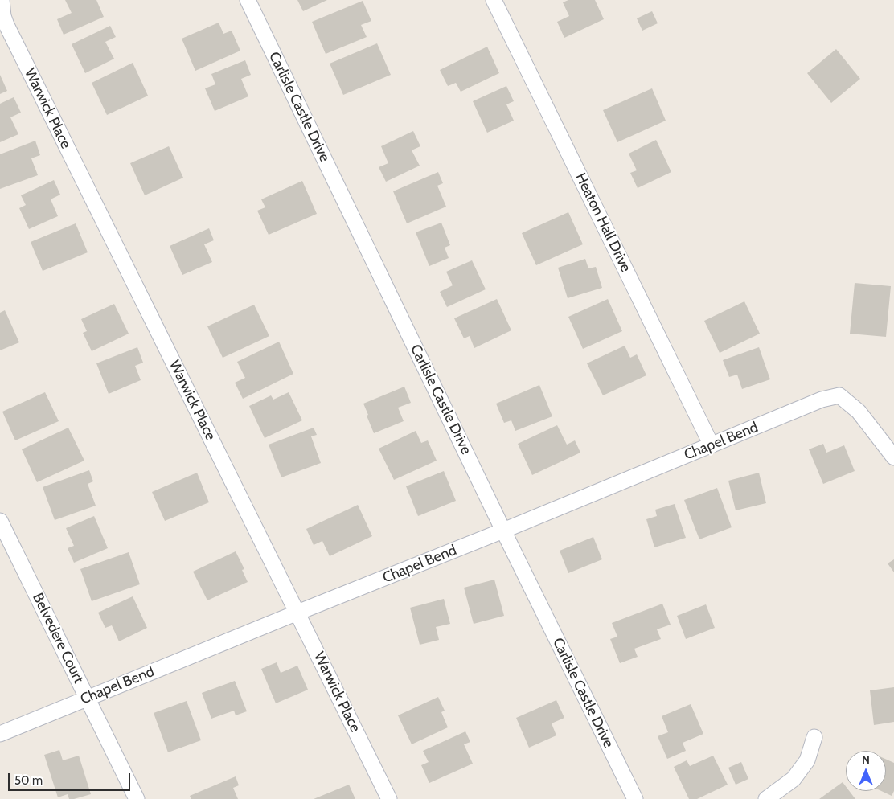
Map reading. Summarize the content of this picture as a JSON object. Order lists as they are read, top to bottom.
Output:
{
  "streets": {
    "street": [
      "Carlisle Castle Drive",
      "Warwick Place",
      "Heaton Hall Drive",
      "Chapel Bend",
      "Belvedere Court"
    ]
  },
  "crossings": [
    ["Carlisle Castle Drive", "Chapel Bend"],
    ["Warwick Place", "Chapel Bend"],
    ["Heaton Hall Drive", "Chapel Bend"],
    ["Chapel Bend", "Belvedere Court"]
  ],
  "scale_bar": "50 m",
  "north": "top"
}
